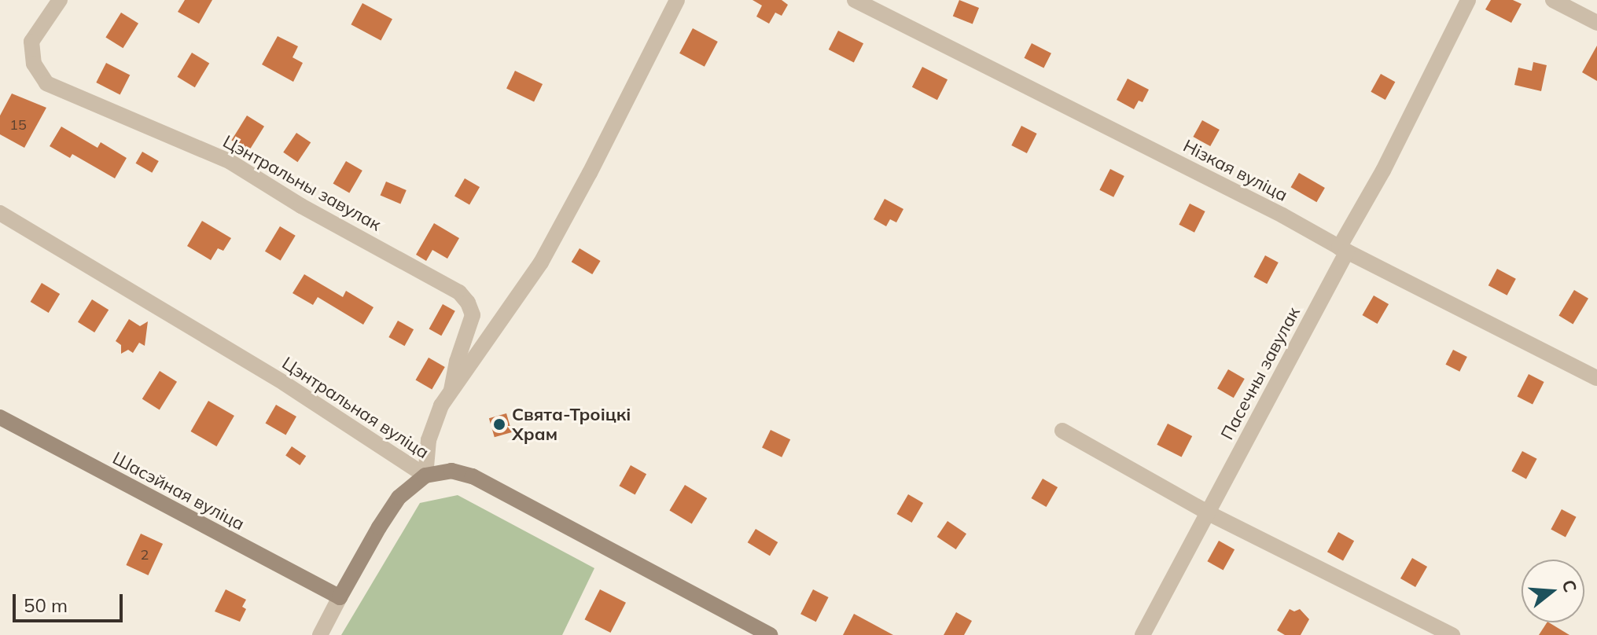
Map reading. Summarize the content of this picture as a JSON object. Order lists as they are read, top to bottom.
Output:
{
  "streets": {
    "main road": ["Цэнтральная вуліца", "Шасэйная вуліца"],
    "street": ["Нізкая вуліца", "Цэнтральны завулак", "Пасечны завулак"]
  },
  "crossings": [
    ["Нізкая вуліца", "Пасечны завулак"]
  ],
  "places": ["Свята-Троіцкі Храм"],
  "house_numbers": ["15", "2"],
  "scale_bar": "50 m",
  "north": "right"
}
